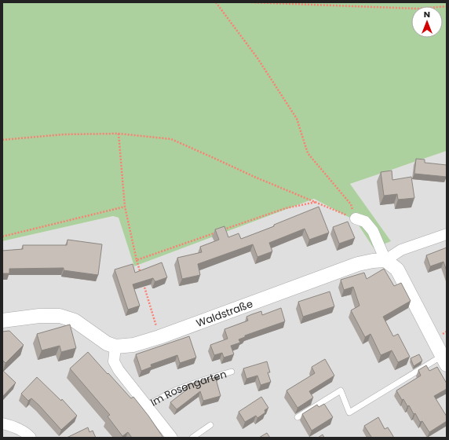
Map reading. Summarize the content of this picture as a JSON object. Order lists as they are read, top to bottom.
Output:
{
  "streets": {
    "street": ["Waldstraße", "Im Rosengarten"]
  },
  "crossings": [
    ["Waldstraße", "Im Rosengarten"]
  ],
  "north": "top"
}
